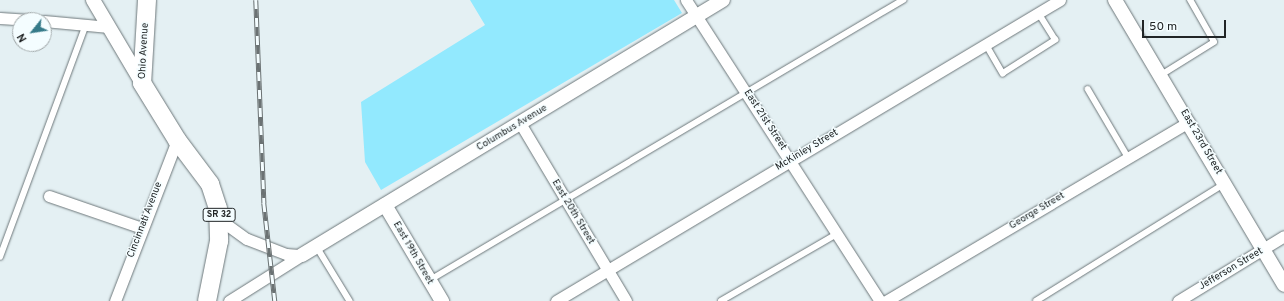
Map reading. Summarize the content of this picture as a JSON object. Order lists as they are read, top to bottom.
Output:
{
  "streets": {
    "main road": ["Ohio Avenue", "SR 32"],
    "street": [
      "East 21st Street",
      "Columbus Avenue",
      "East 23rd Street",
      "McKinley Street",
      "George Street",
      "East 20th Street",
      "Cincinnati Avenue",
      "East 19th Street",
      "Jefferson Street"
    ]
  },
  "crossings": [
    ["Ohio Avenue", "SR 32"],
    ["Ohio Avenue", "Cincinnati Avenue"],
    ["East 21st Street", "Columbus Avenue"],
    ["East 21st Street", "McKinley Street"],
    ["Columbus Avenue", "East 20th Street"],
    ["Columbus Avenue", "East 19th Street"],
    ["East 23rd Street", "George Street"],
    ["East 23rd Street", "Jefferson Street"],
    ["McKinley Street", "East 20th Street"],
    ["SR 32", "Cincinnati Avenue"]
  ],
  "scale_bar": "50 m",
  "north": "bottom left"
}
